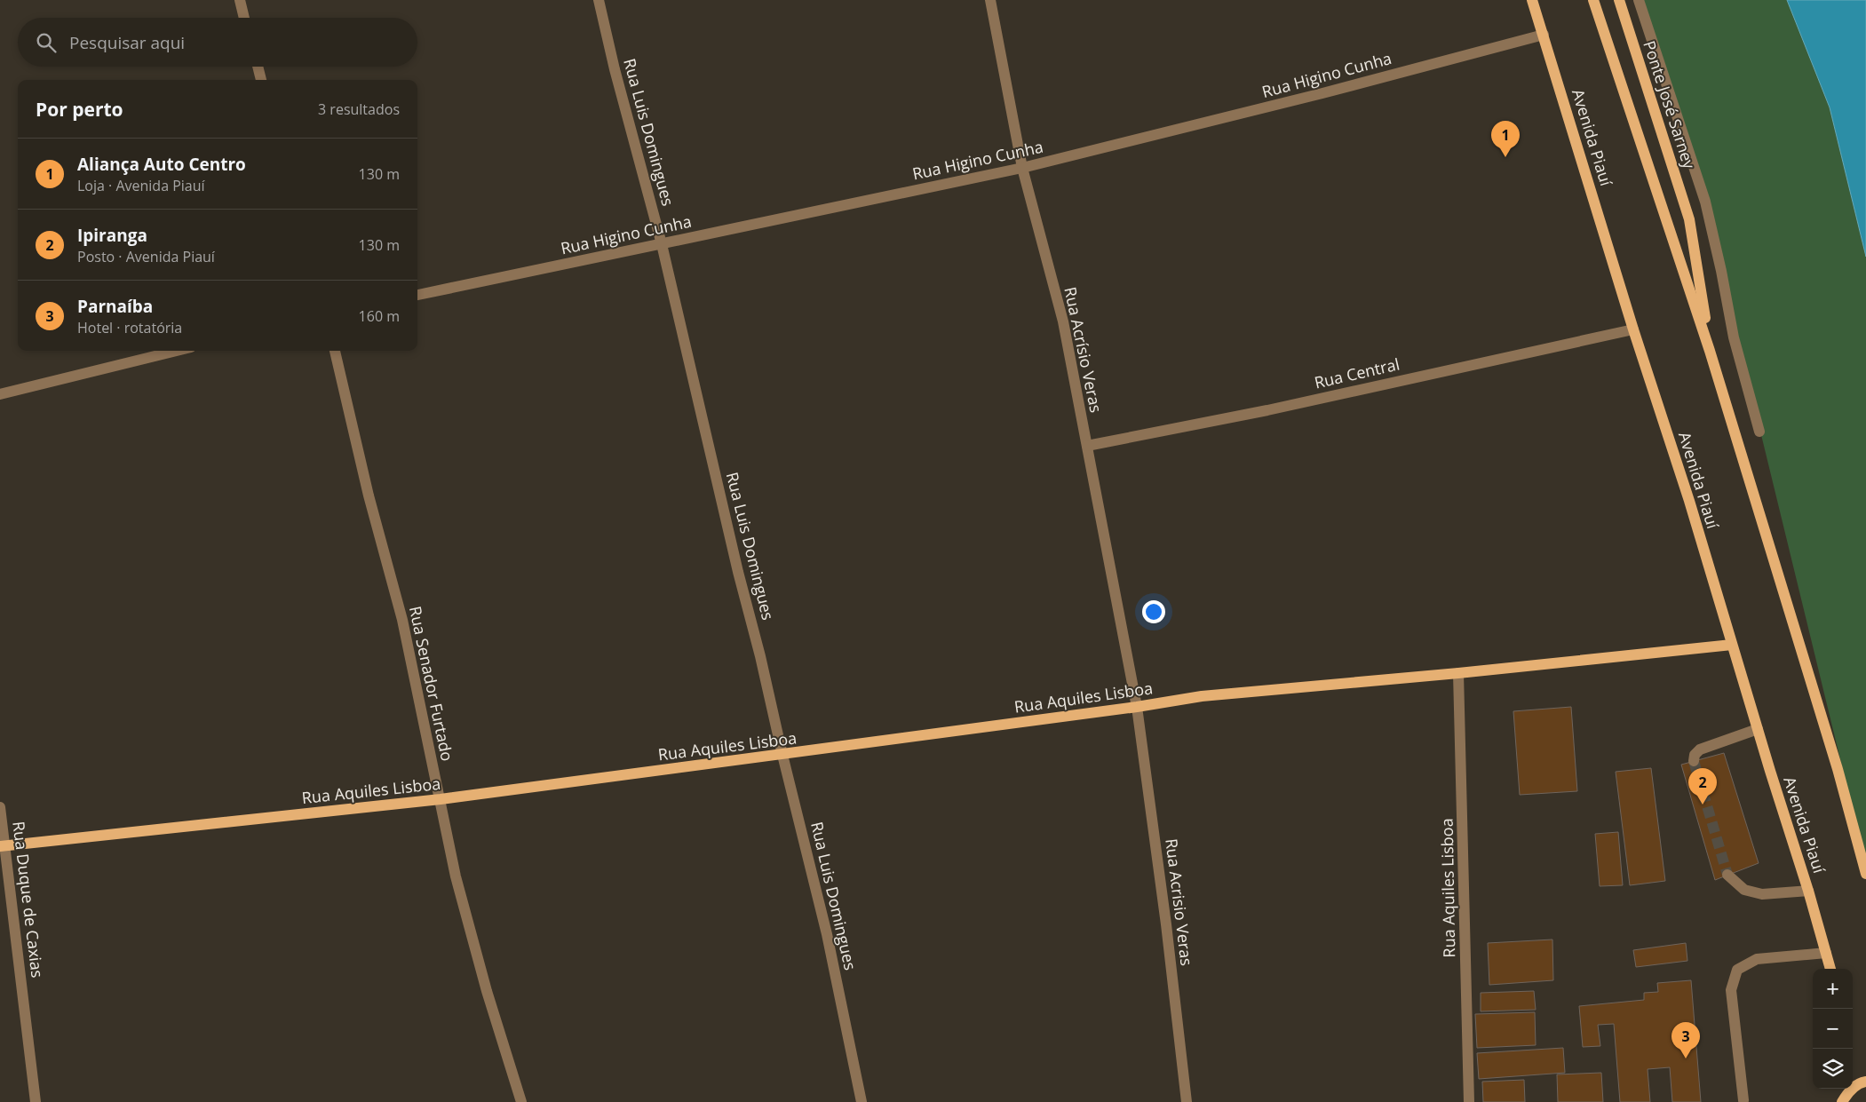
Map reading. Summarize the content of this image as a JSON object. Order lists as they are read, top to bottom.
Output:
{
  "streets": {
    "main road": ["Ponte José Sarney", "Avenida Piauí", "Rua Aquiles Lisboa"],
    "street": [
      "Rua Higino Cunha",
      "Rua Luis Domingues",
      "Rua Acrísio Veras",
      "Rua Central",
      "Rua Senador Furtado",
      "Rua Duque de Caxias",
      "Rua Acrisio Veras"
    ]
  },
  "crossings": [
    ["Rua Higino Cunha", "Rua Luis Domingues"],
    ["Rua Higino Cunha", "Avenida Piauí"],
    ["Rua Higino Cunha", "Rua Acrísio Veras"],
    ["Rua Luis Domingues", "Rua Aquiles Lisboa"],
    ["Avenida Piauí", "Rua Central"],
    ["Avenida Piauí", "Rua Aquiles Lisboa"],
    ["Rua Acrísio Veras", "Rua Central"],
    ["Rua Acrísio Veras", "Rua Aquiles Lisboa"],
    ["Rua Acrísio Veras", "Rua Acrisio Veras"],
    ["Rua Senador Furtado", "Rua Aquiles Lisboa"],
    ["Rua Aquiles Lisboa", "Rua Duque de Caxias"],
    ["Rua Aquiles Lisboa", "Rua Acrisio Veras"]
  ],
  "page": {
    "search": "Pesquisar aqui",
    "heading": ["Por perto", "3 resultados"],
    "pins": ["1", "2", "3"],
    "list": [
      {
        "mark": "1",
        "name": "Aliança Auto Centro",
        "note": "Loja · Avenida Piauí",
        "value": "130 m"
      },
      {
        "mark": "2",
        "name": "Ipiranga",
        "note": "Posto · Avenida Piauí",
        "value": "130 m"
      },
      {
        "mark": "3",
        "name": "Parnaíba",
        "note": "Hotel · rotatória",
        "value": "160 m"
      }
    ],
    "map_buttons": ["+", "−"]
  }
}
